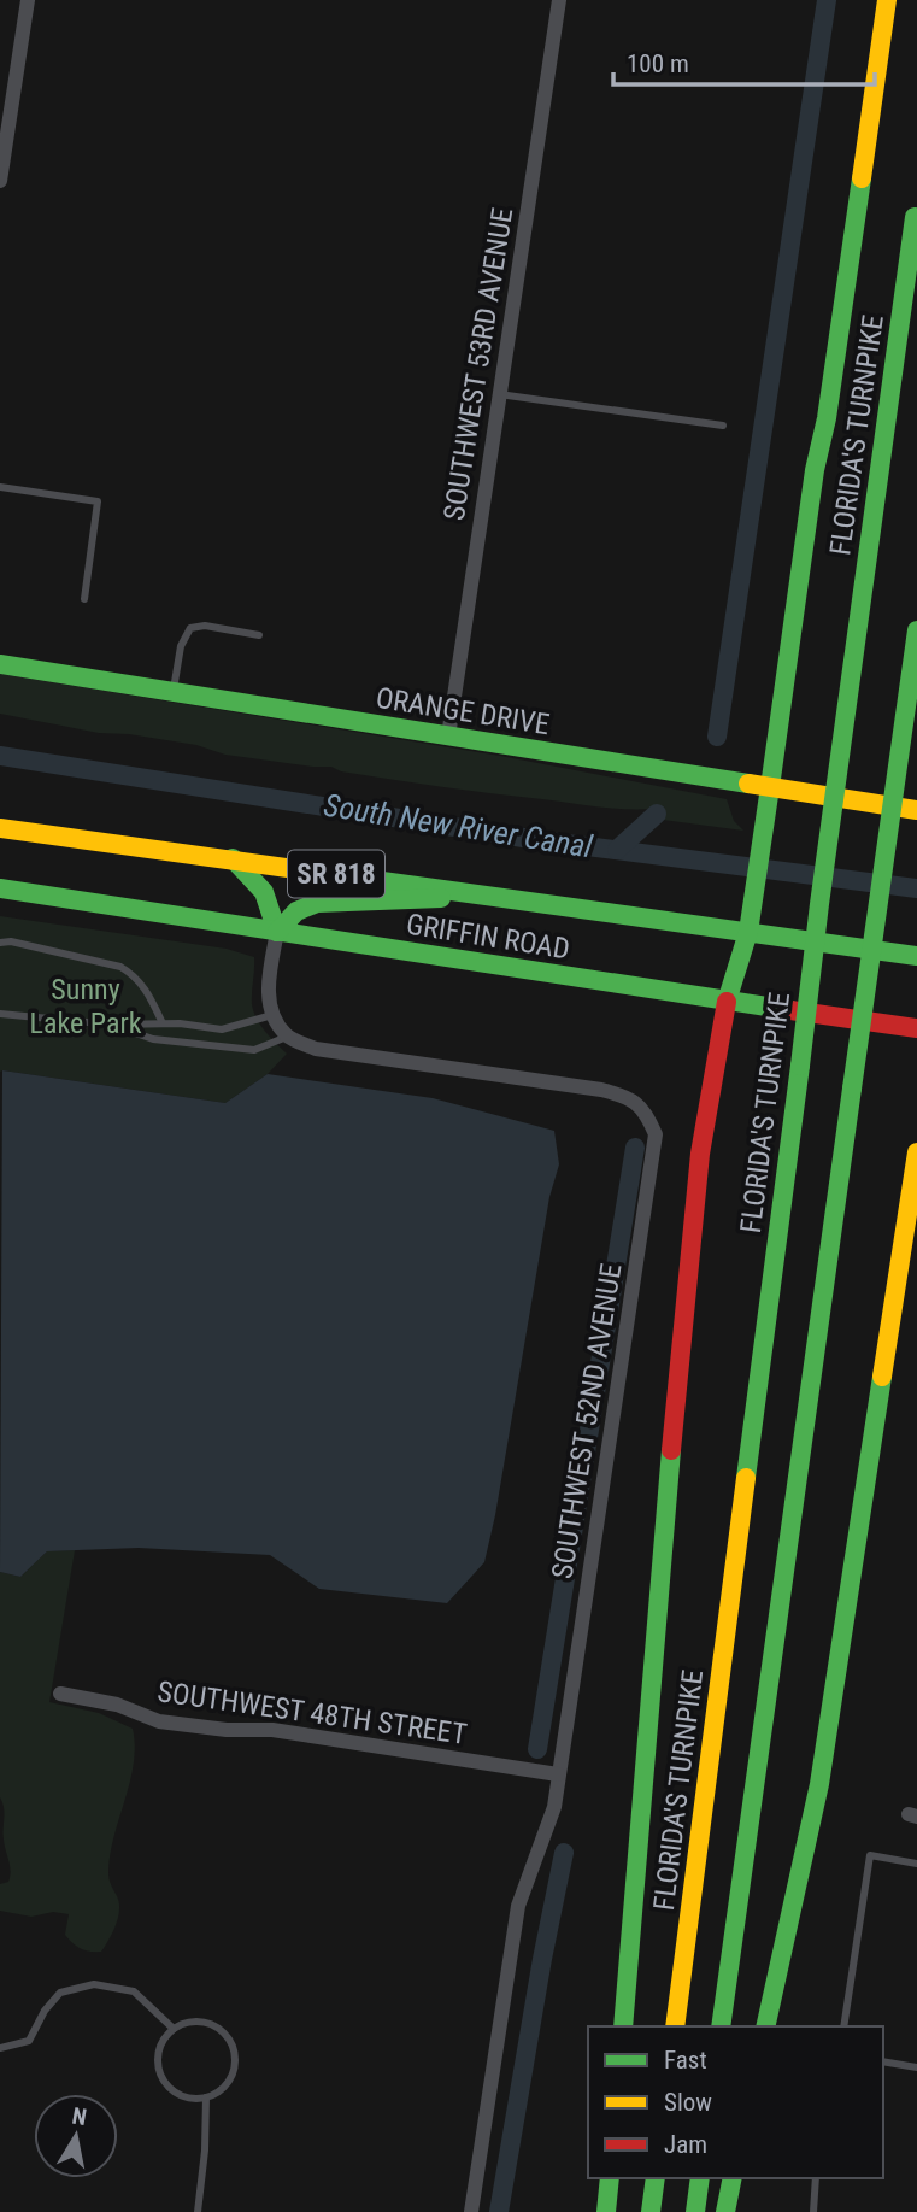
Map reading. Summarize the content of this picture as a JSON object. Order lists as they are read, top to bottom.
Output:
{
  "streets": {
    "main road": [
      "FLORIDA'S TURNPIKE",
      "ORANGE DRIVE",
      "SR 818",
      "GRIFFIN ROAD"
    ],
    "street": ["SOUTHWEST 53RD AVENUE", "SOUTHWEST 52ND AVENUE", "SOUTHWEST 48TH STREET"]
  },
  "crossings": [
    ["SOUTHWEST 53RD AVENUE", "ORANGE DRIVE"],
    ["SOUTHWEST 52ND AVENUE", "SOUTHWEST 48TH STREET"]
  ],
  "water": ["South New River Canal"],
  "parks": ["Sunny Lake Park"],
  "legend": ["Fast", "Slow", "Jam"],
  "scale_bar": "100 m",
  "north": "top"
}
